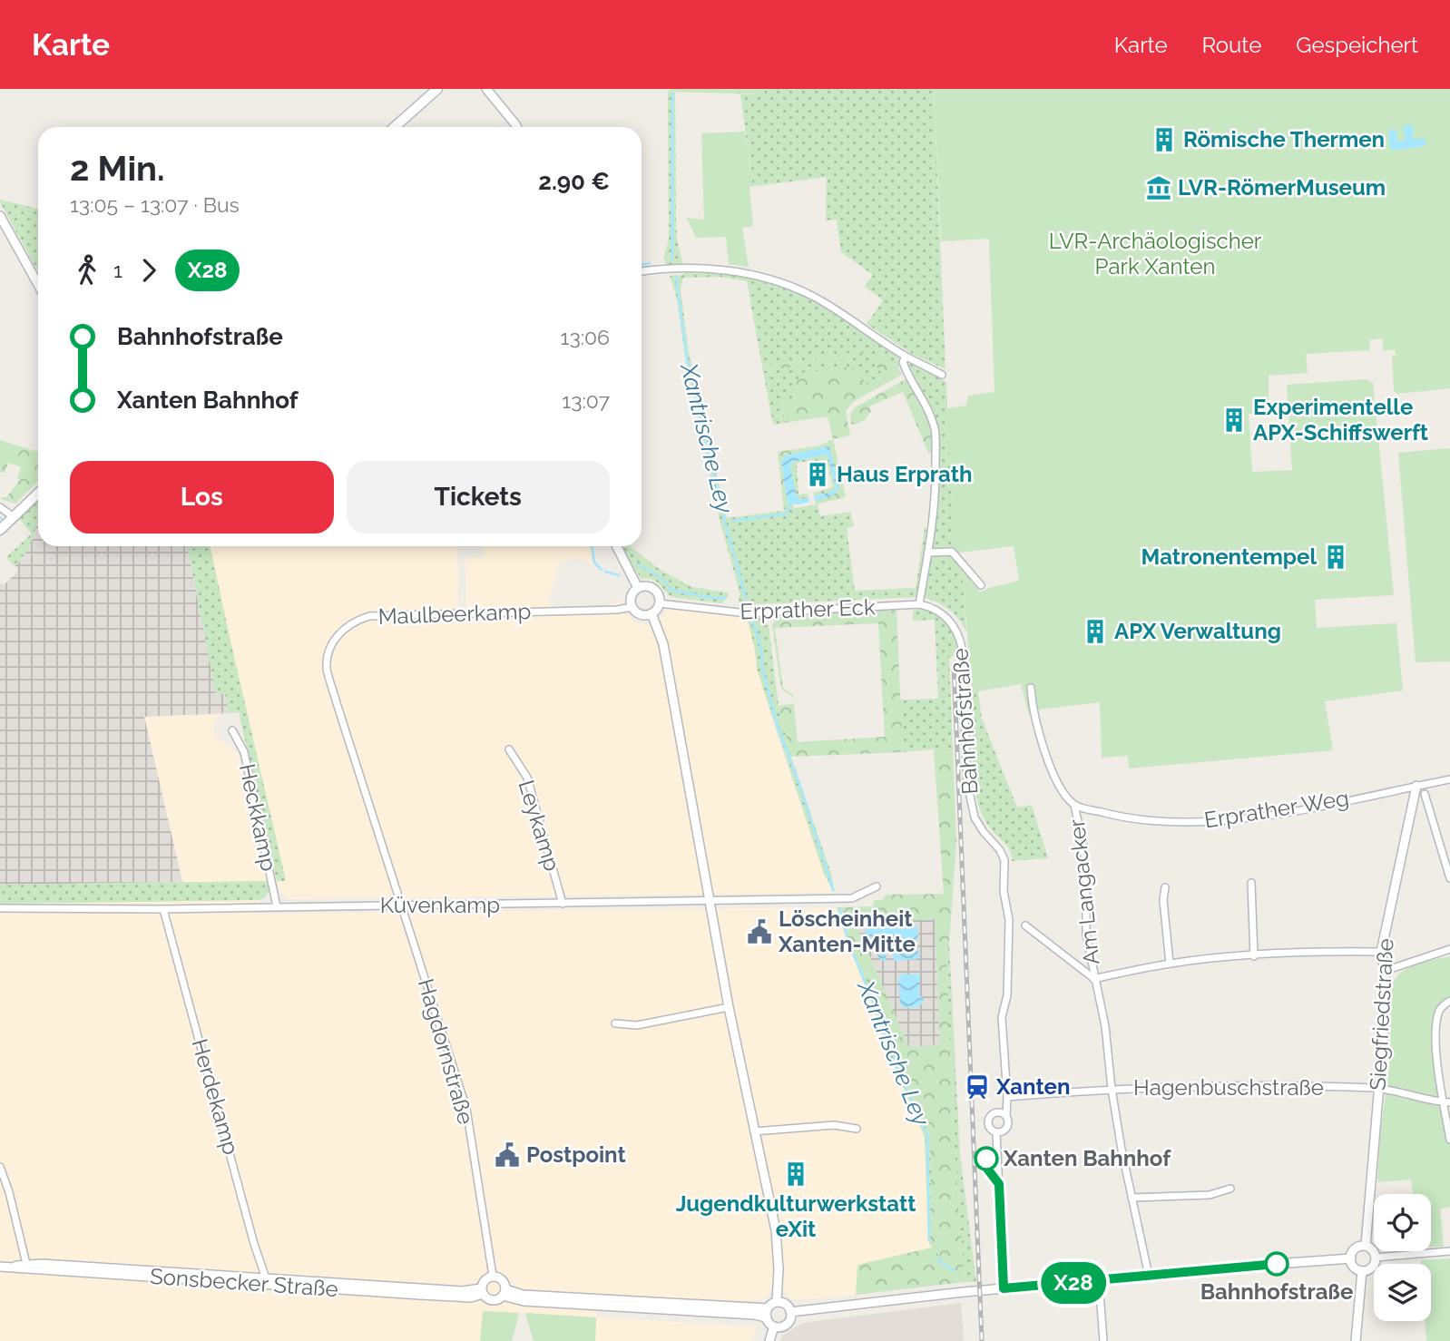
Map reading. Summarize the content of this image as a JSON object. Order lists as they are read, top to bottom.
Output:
{
  "streets": {
    "street": [
      "Erprather Eck",
      "Maulbeerkamp",
      "Bahnhofstraße",
      "Erprather Weg",
      "Heckkamp",
      "Leykamp",
      "Am Langacker",
      "Küvenkamp",
      "Siegfriedstraße",
      "Hagdornstraße",
      "Hagenbuschstraße",
      "Herdekamp",
      "Sonsbecker Straße"
    ]
  },
  "crossings": [
    ["Erprather Eck", "Maulbeerkamp"],
    ["Erprather Eck", "Bahnhofstraße"],
    ["Maulbeerkamp", "Küvenkamp"],
    ["Maulbeerkamp", "Hagdornstraße"],
    ["Bahnhofstraße", "Hagenbuschstraße"],
    ["Erprather Weg", "Am Langacker"],
    ["Erprather Weg", "Siegfriedstraße"],
    ["Heckkamp", "Küvenkamp"],
    ["Leykamp", "Küvenkamp"],
    ["Am Langacker", "Hagenbuschstraße"],
    ["Küvenkamp", "Hagdornstraße"],
    ["Küvenkamp", "Herdekamp"],
    ["Siegfriedstraße", "Hagenbuschstraße"],
    ["Hagdornstraße", "Sonsbecker Straße"],
    ["Herdekamp", "Sonsbecker Straße"]
  ],
  "water": ["Xantrische Ley"],
  "parks": ["LVR-Archäologischer Park Xanten"],
  "places": {
    "building": [
      "Römische Thermen",
      "Experimentelle APX-Schiffswerft",
      "Haus Erprath",
      "Matronentempel",
      "APX Verwaltung",
      "Jugendkulturwerkstatt eXit"
    ],
    "museum": ["LVR-RömerMuseum"],
    "public building": ["Löscheinheit Xanten-Mitte", "Postpoint"],
    "station": ["Xanten"],
    "other": ["Xanten Bahnhof", "Bahnhofstraße"]
  },
  "lines": ["bus line X28"],
  "page": {
    "header": "Karte",
    "nav": ["Karte", "Route", "Gespeichert"],
    "on_map": "X28",
    "heading": ["2 Min.", "13:05 – 13:07 · Bus", "2.90 €"],
    "legs": ["1", "X28"],
    "list": [
      {
        "name": "Bahnhofstraße",
        "value": "13:06"
      },
      {
        "name": "Xanten Bahnhof",
        "value": "13:07"
      }
    ],
    "buttons": ["Los", "Tickets"]
  }
}
